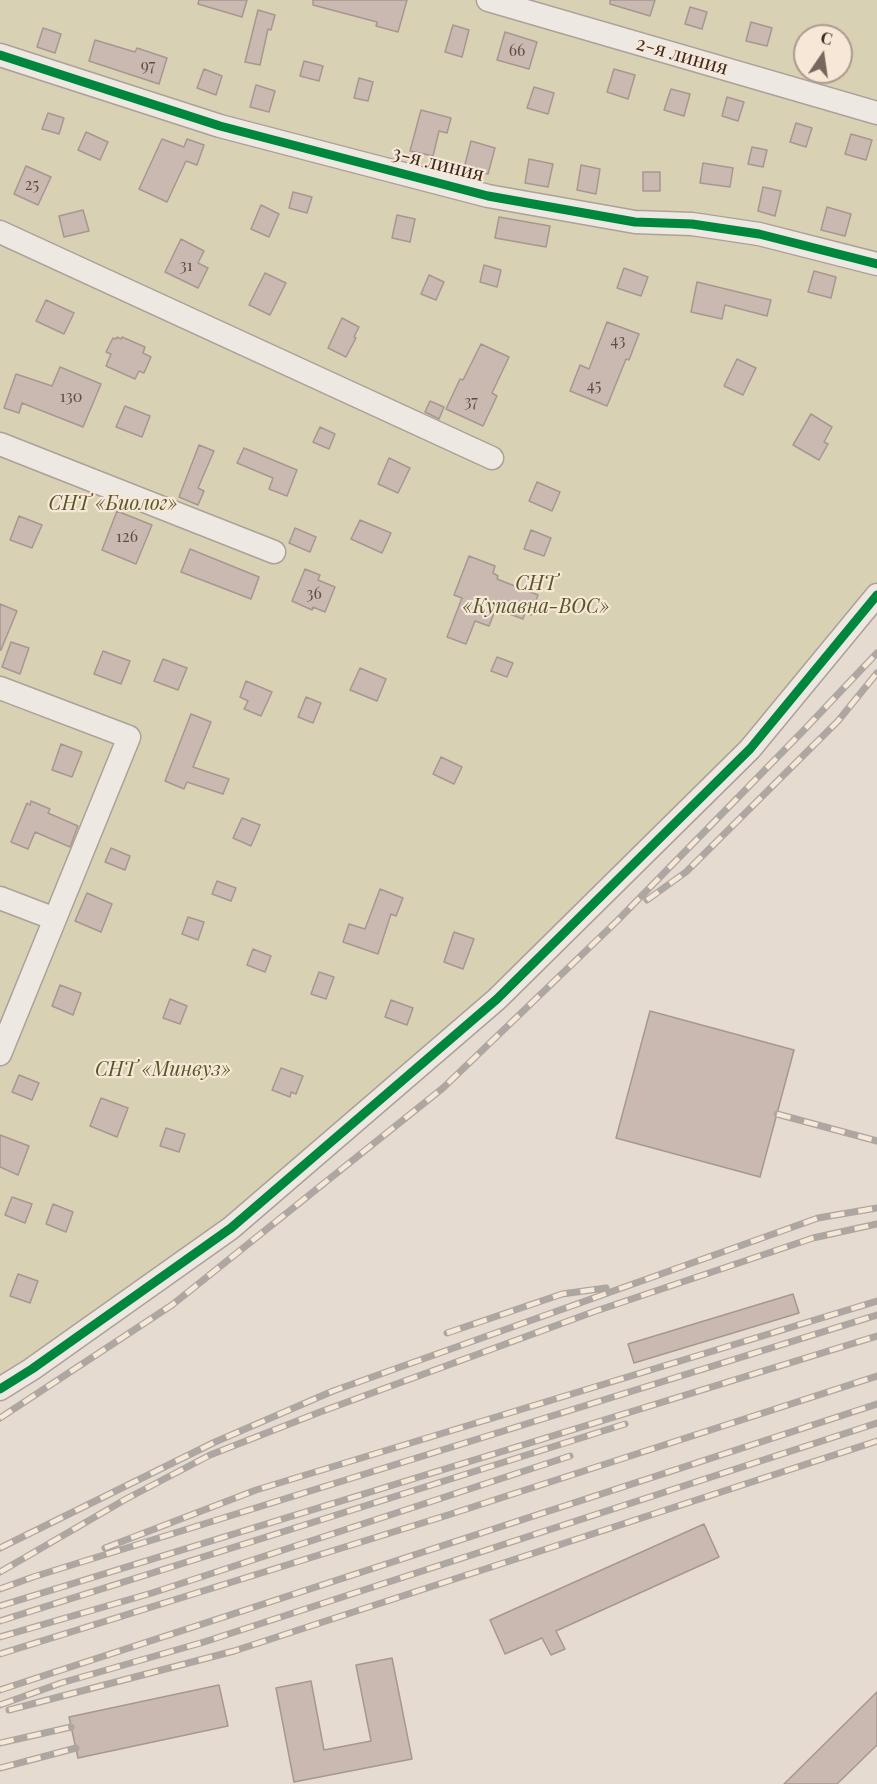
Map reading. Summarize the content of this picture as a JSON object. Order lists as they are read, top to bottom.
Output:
{
  "streets": {
    "street": ["2-я линия", "3-я линия"]
  },
  "parks": ["СНТ «Биолог»", "СНТ «Купавна-ВОС»", "СНТ «Минвуз»"],
  "house_numbers": [
    "66",
    "97",
    "25",
    "31",
    "43",
    "45",
    "130",
    "37",
    "126",
    "36"
  ],
  "north": "top"
}
